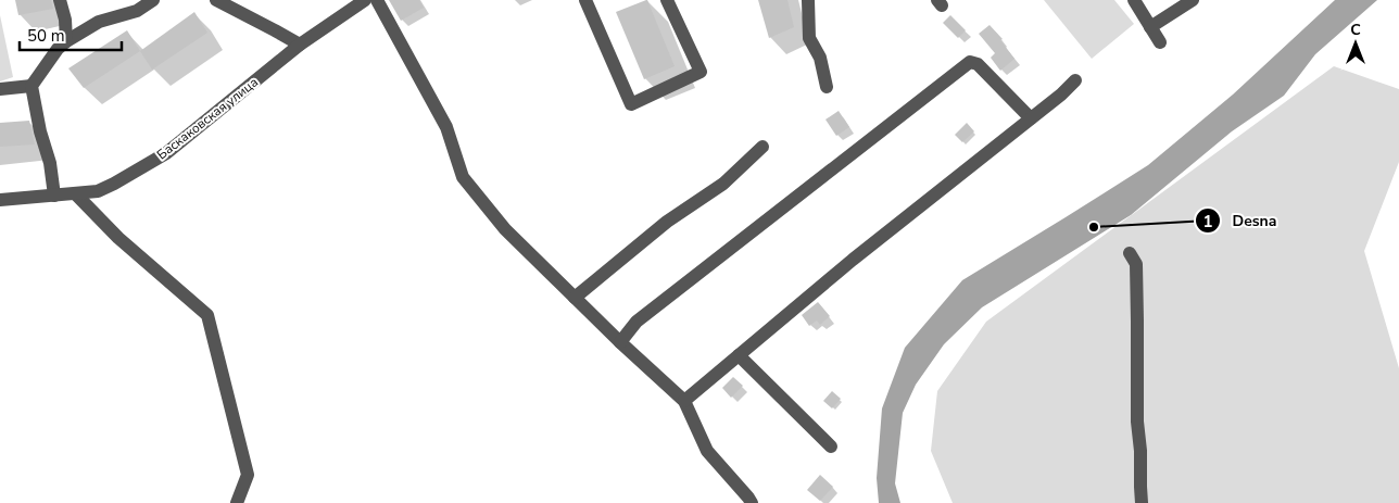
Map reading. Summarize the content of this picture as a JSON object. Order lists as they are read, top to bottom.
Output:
{
  "streets": {
    "street": ["Баскаковская улица"]
  },
  "places": ["Desna"],
  "scale_bar": "50 m",
  "north": "top"
}
